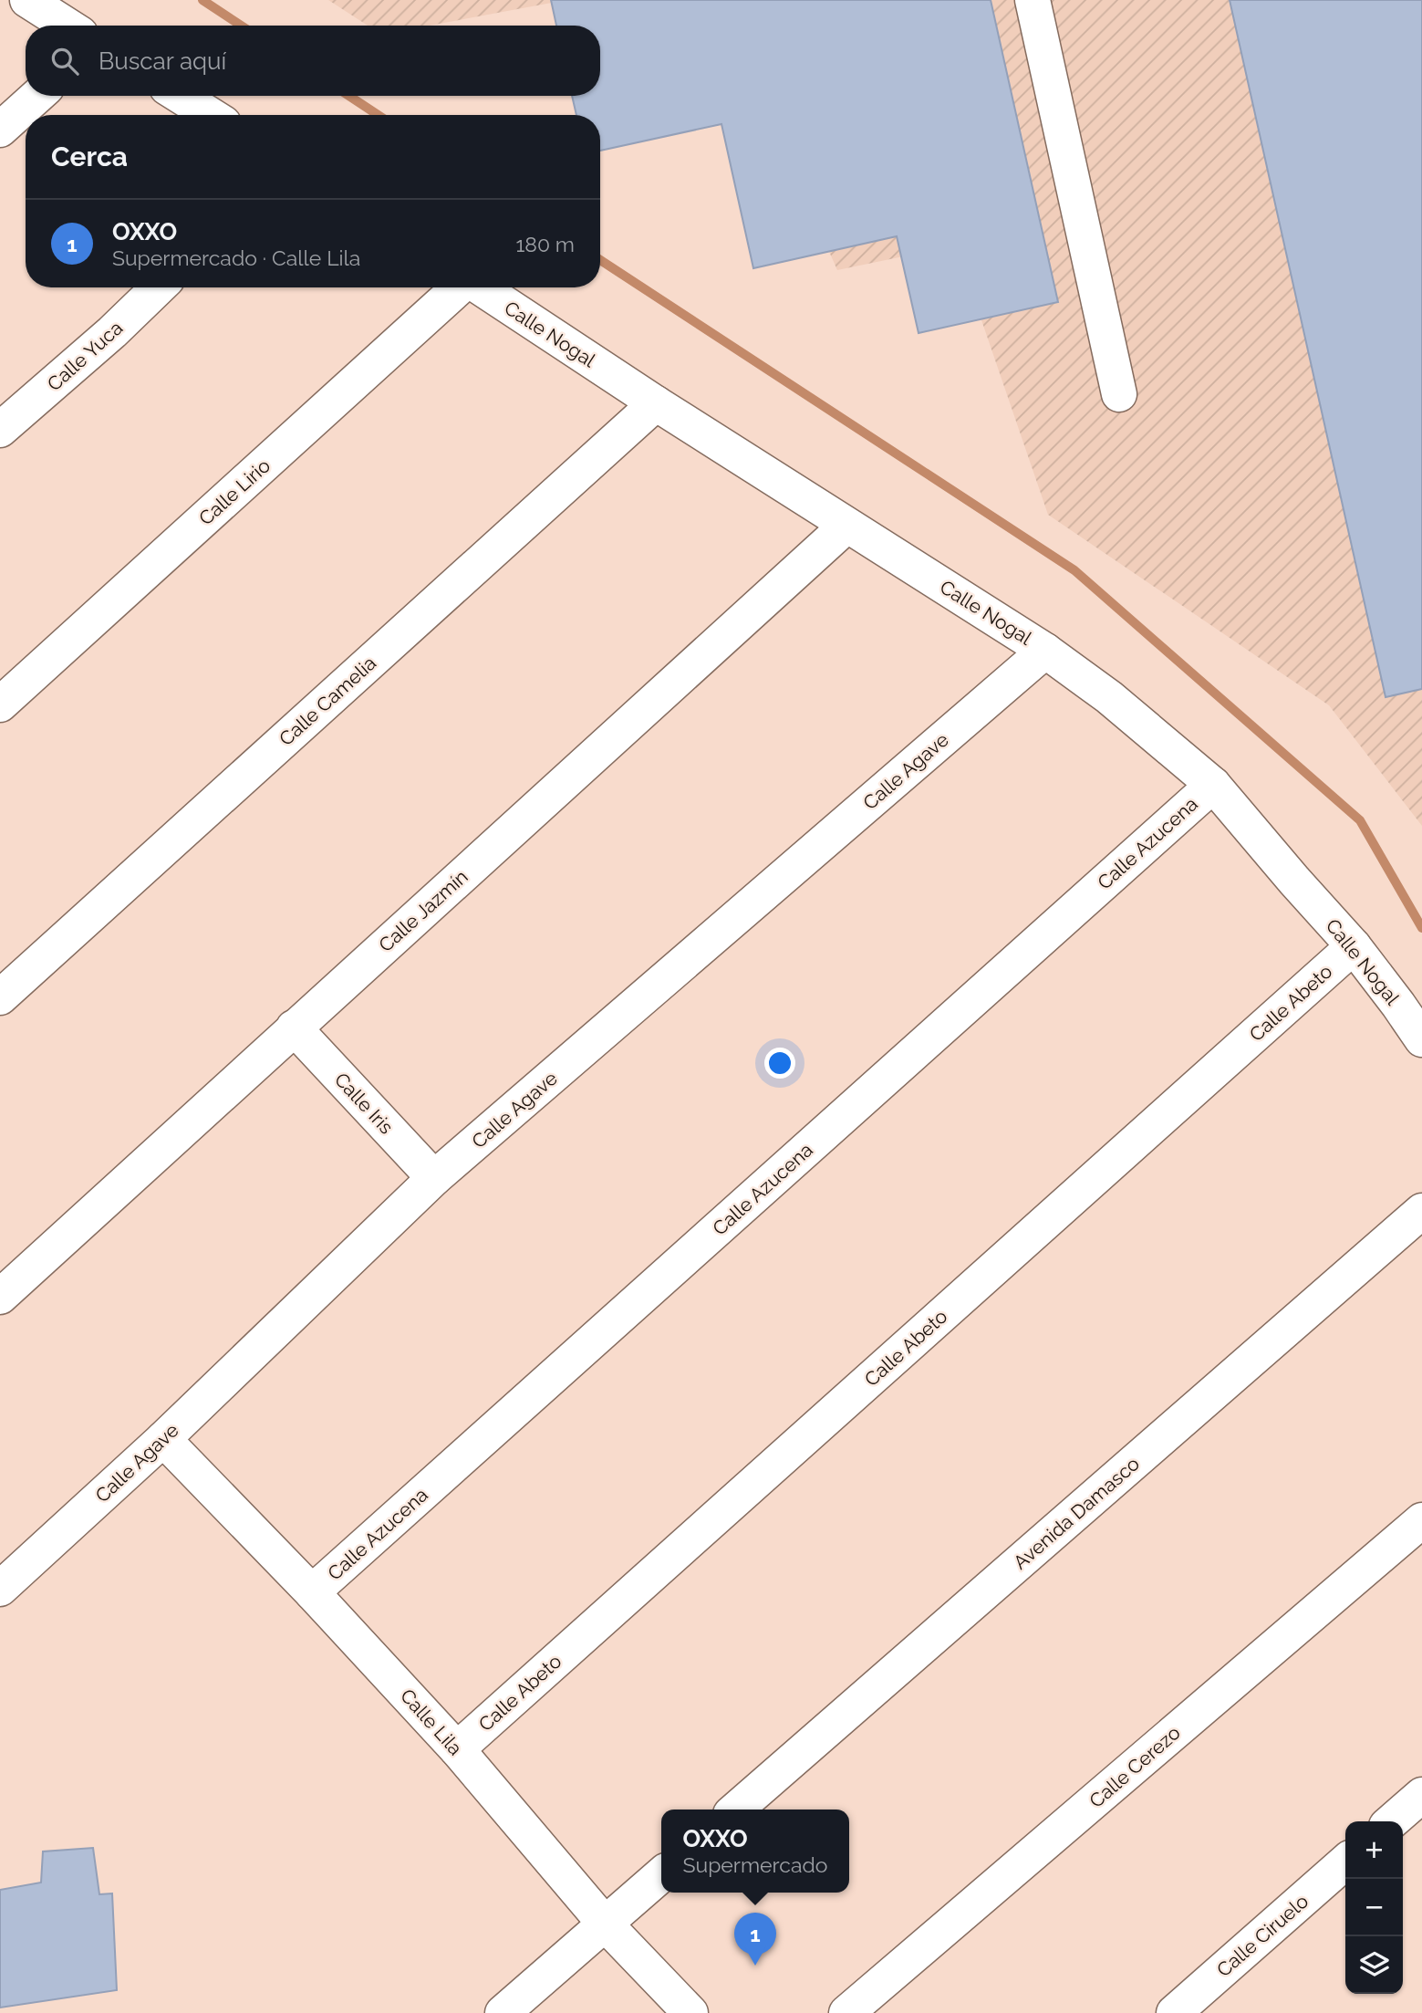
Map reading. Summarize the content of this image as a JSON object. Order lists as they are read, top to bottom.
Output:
{
  "streets": {
    "street": [
      "Calle Nogal",
      "Calle Yuca",
      "Calle Lirio",
      "Calle Camelia",
      "Calle Agave",
      "Calle Azucena",
      "Calle Jazmín",
      "Calle Abeto",
      "Calle Iris",
      "Avenida Damasco",
      "Calle Lila",
      "Calle Cerezo",
      "Calle Ciruelo"
    ]
  },
  "crossings": [
    ["Calle Nogal", "Calle Camelia"],
    ["Calle Nogal", "Calle Agave"],
    ["Calle Nogal", "Calle Azucena"],
    ["Calle Nogal", "Calle Jazmín"],
    ["Calle Nogal", "Calle Abeto"],
    ["Calle Agave", "Calle Iris"],
    ["Calle Agave", "Calle Lila"],
    ["Calle Azucena", "Calle Lila"],
    ["Calle Jazmín", "Calle Iris"],
    ["Calle Abeto", "Calle Lila"]
  ],
  "page": {
    "search": "Buscar aquí",
    "heading": "Cerca",
    "list": [
      {
        "mark": "1",
        "name": "OXXO",
        "note": "Supermercado · Calle Lila",
        "value": "180 m"
      }
    ],
    "popup": ["OXXO", "Supermercado"],
    "map_buttons": ["+", "−"],
    "pins": "1"
  }
}
